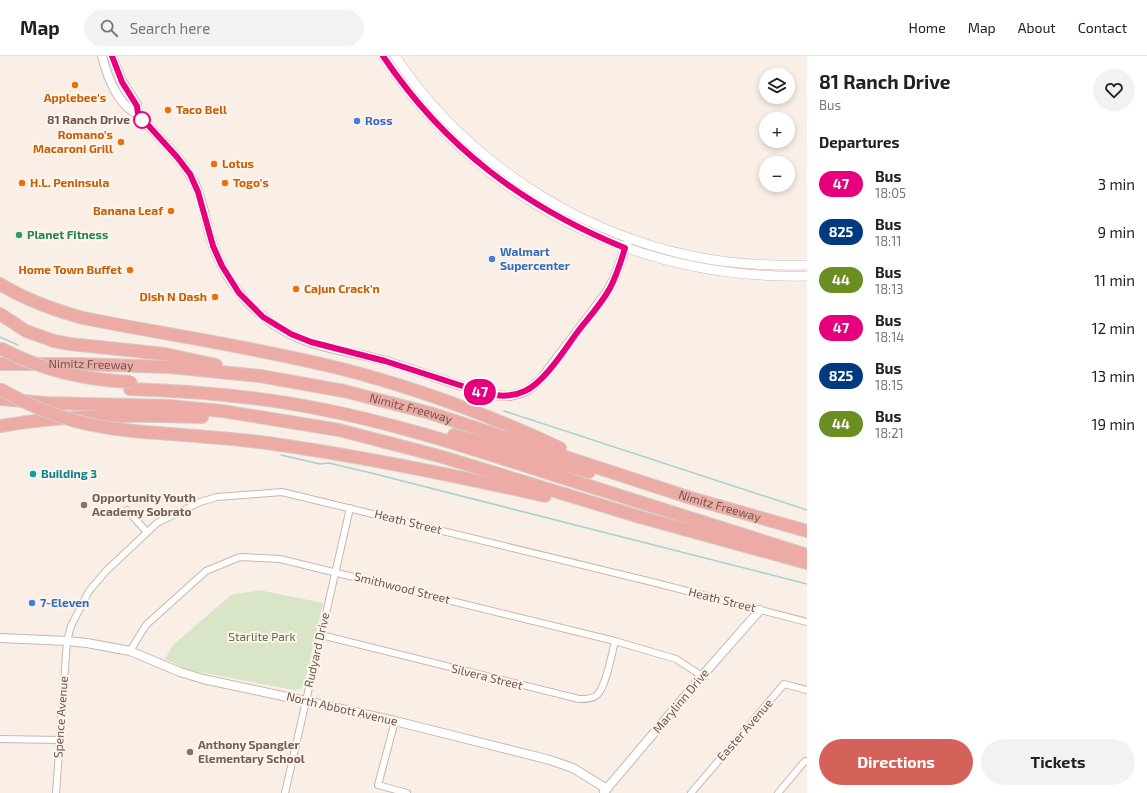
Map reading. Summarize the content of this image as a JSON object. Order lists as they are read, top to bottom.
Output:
{
  "streets": {
    "highway": ["Nimitz Freeway"],
    "street": [
      "Heath Street",
      "Smithwood Street",
      "Rudyard Drive",
      "Silvera Street",
      "Marylinn Drive",
      "North Abbott Avenue",
      "Spence Avenue",
      "Easter Avenue"
    ]
  },
  "crossings": [
    ["Heath Street", "Rudyard Drive"],
    ["Heath Street", "Marylinn Drive"],
    ["Heath Street", "North Abbott Avenue"],
    ["Heath Street", "Spence Avenue"],
    ["Smithwood Street", "Rudyard Drive"],
    ["Smithwood Street", "Silvera Street"],
    ["Smithwood Street", "Marylinn Drive"],
    ["Smithwood Street", "North Abbott Avenue"],
    ["Rudyard Drive", "Silvera Street"],
    ["Rudyard Drive", "North Abbott Avenue"],
    ["Marylinn Drive", "North Abbott Avenue"],
    ["North Abbott Avenue", "Spence Avenue"]
  ],
  "parks": ["Starlite Park"],
  "places": [
    "Applebee's",
    "Taco Bell",
    "81 Ranch Drive",
    "Ross",
    "Romano's Macaroni Grill",
    "Lotus",
    "H.L. Peninsula",
    "Togo's",
    "Banana Leaf",
    "Planet Fitness",
    "Walmart Supercenter",
    "Home Town Buffet",
    "Cajun Crack'n",
    "Dish N Dash",
    "Building 3",
    "Opportunity Youth Academy Sobrato",
    "7-Eleven",
    "Anthony Spangler Elementary School"
  ],
  "lines": ["bus line 47"],
  "page": {
    "header": "Map",
    "search": "Search here",
    "nav": [
      "Home",
      "Map",
      "About",
      "Contact"
    ],
    "on_map": "47",
    "heading": [
      ["81 Ranch Drive", "Bus"],
      "Departures"
    ],
    "map_buttons": ["+", "−"],
    "list": [
      {
        "mark": "47",
        "name": "Bus",
        "note": "18:05",
        "value": "3 min"
      },
      {
        "mark": "825",
        "name": "Bus",
        "note": "18:11",
        "value": "9 min"
      },
      {
        "mark": "44",
        "name": "Bus",
        "note": "18:13",
        "value": "11 min"
      },
      {
        "mark": "47",
        "name": "Bus",
        "note": "18:14",
        "value": "12 min"
      },
      {
        "mark": "825",
        "name": "Bus",
        "note": "18:15",
        "value": "13 min"
      },
      {
        "mark": "44",
        "name": "Bus",
        "note": "18:21",
        "value": "19 min"
      }
    ],
    "buttons": ["Directions", "Tickets"]
  }
}
